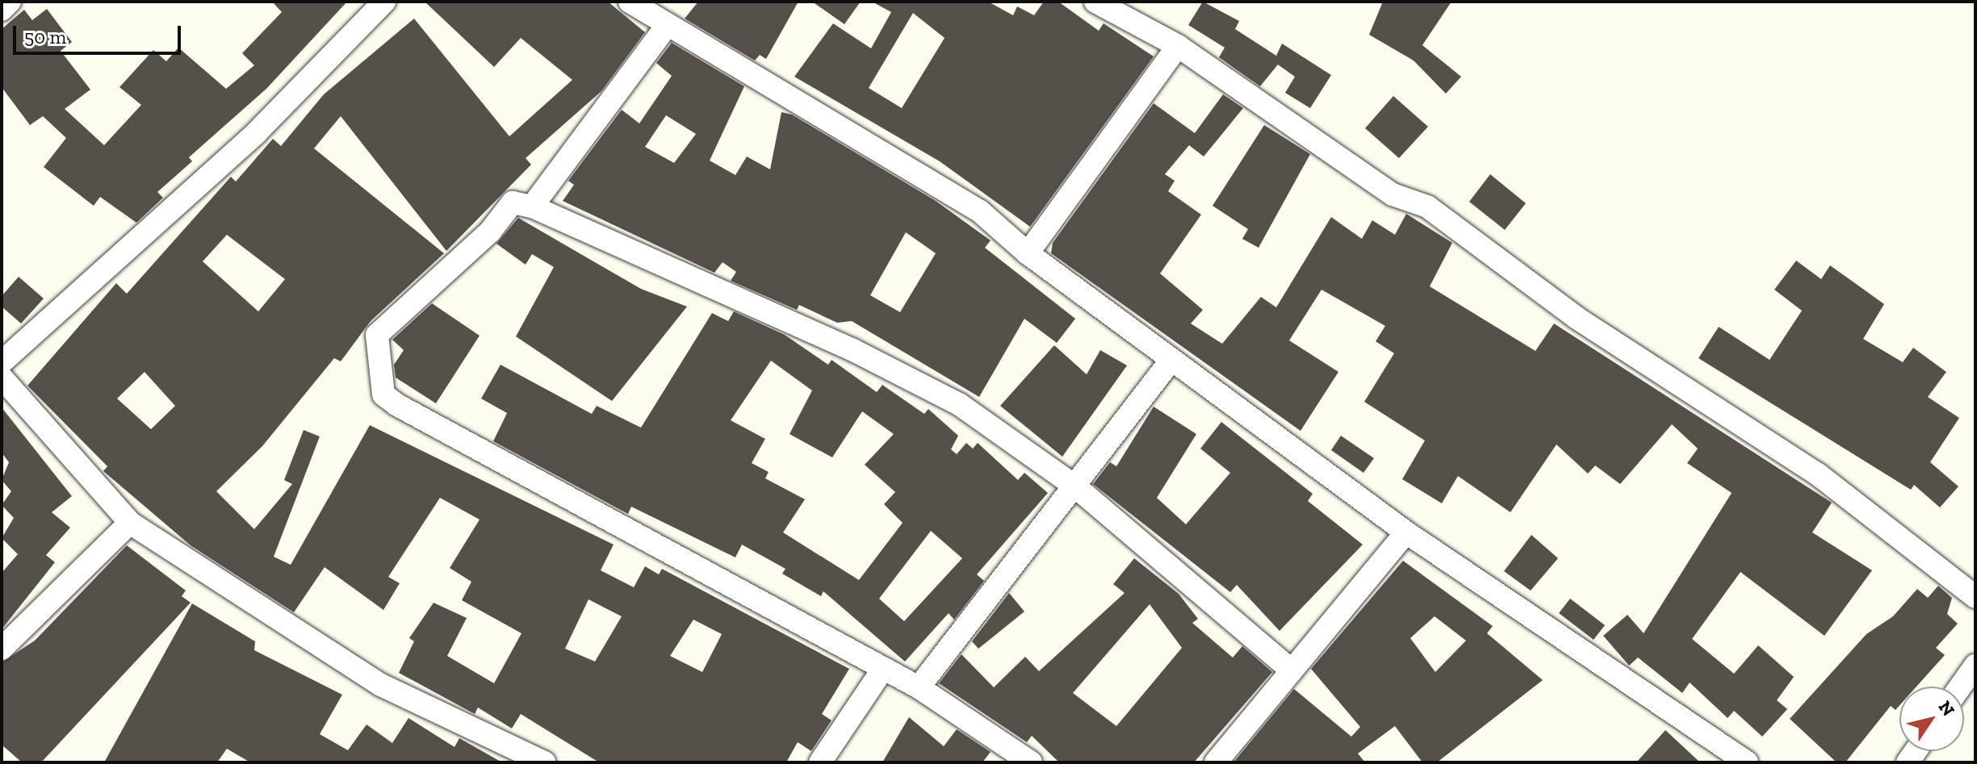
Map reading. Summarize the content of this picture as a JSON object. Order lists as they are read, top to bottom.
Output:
{
  "scale_bar": "50 m",
  "north": "top right"
}
